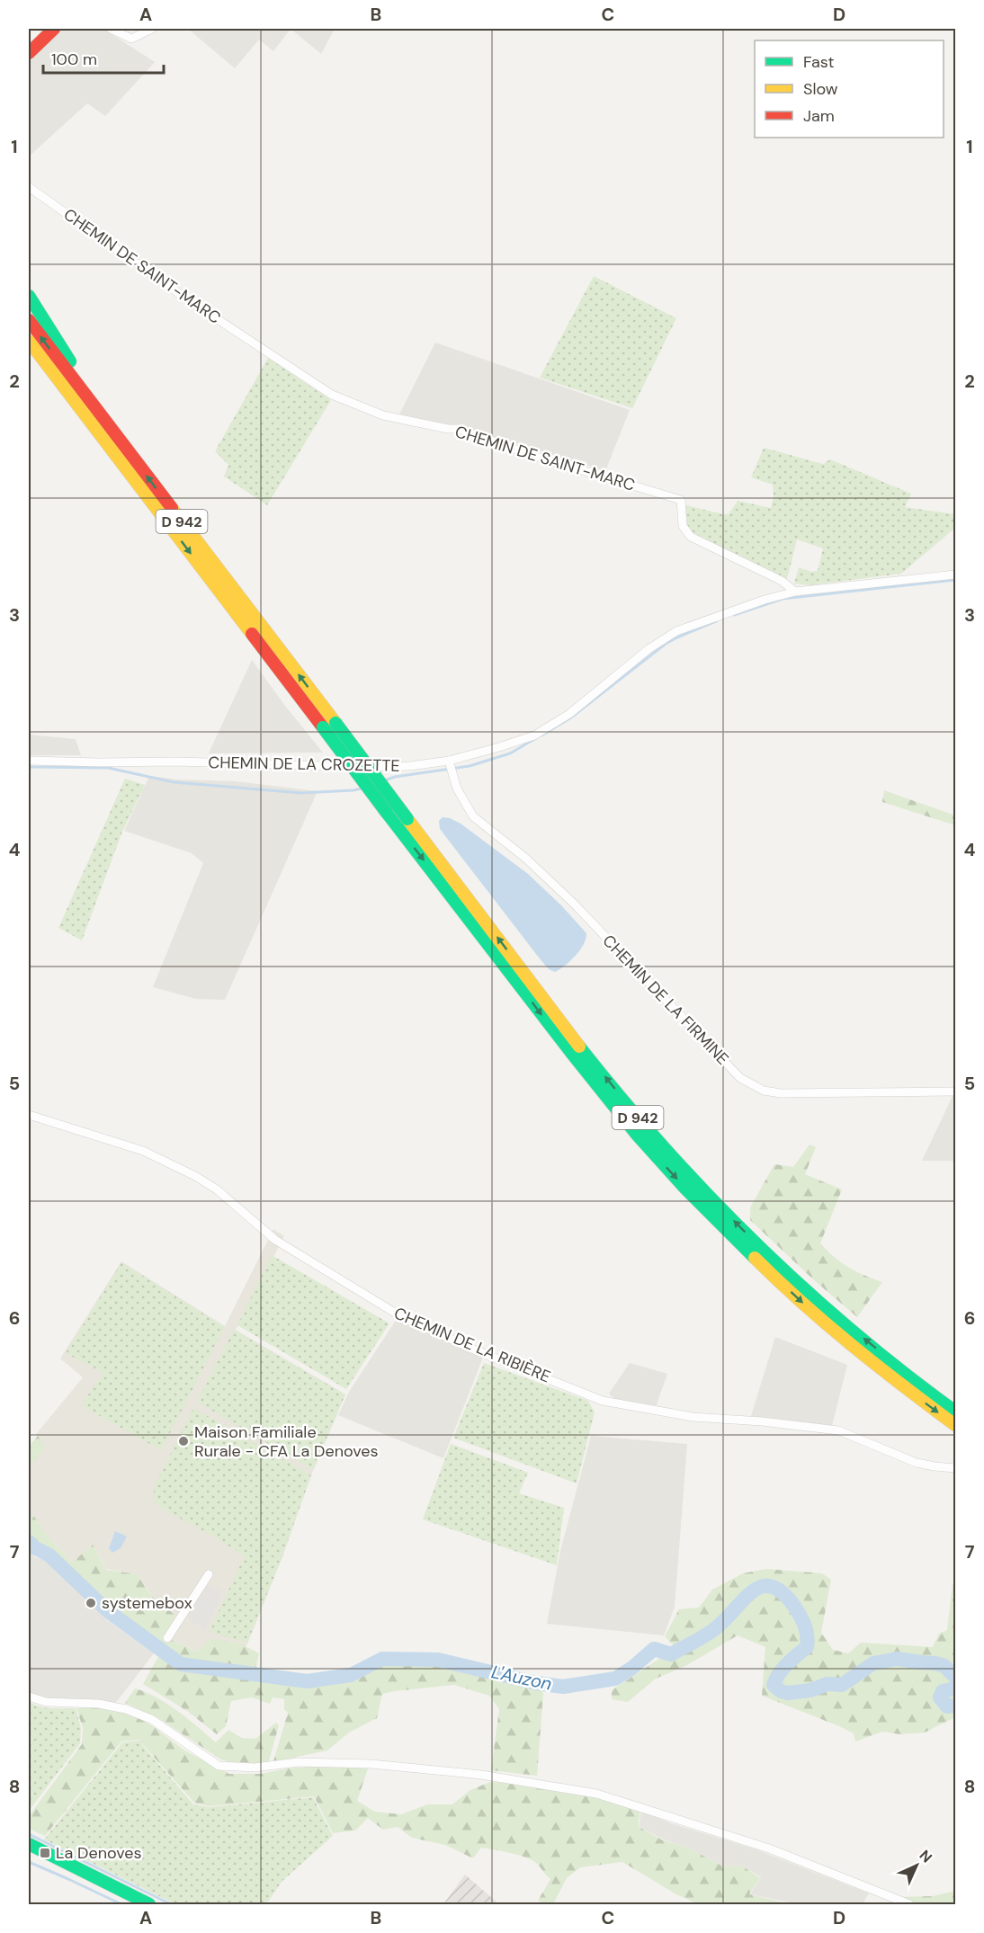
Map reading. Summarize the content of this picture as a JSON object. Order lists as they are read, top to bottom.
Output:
{
  "streets": {
    "main road": ["D 942"],
    "street": [
      "CHEMIN DE SAINT-MARC",
      "CHEMIN DE LA CROZETTE",
      "CHEMIN DE LA FIRMINE",
      "CHEMIN DE LA RIBIÈRE"
    ]
  },
  "crossings": [
    ["CHEMIN DE SAINT-MARC", "CHEMIN DE LA CROZETTE"],
    ["CHEMIN DE LA CROZETTE", "CHEMIN DE LA FIRMINE"]
  ],
  "water": ["L'Auzon"],
  "places": {
    "other": ["Maison Familiale Rurale - CFA La Denoves", "systemebox"],
    "transit": ["La Denoves"]
  },
  "legend": ["Fast", "Slow", "Jam"],
  "scale_bar": "100 m",
  "north": "top right",
  "grid": {
    "columns": [
      "A",
      "B",
      "C",
      "D"
    ],
    "rows": [
      "1",
      "2",
      "3",
      "4",
      "5",
      "6",
      "7",
      "8"
    ]
  }
}
